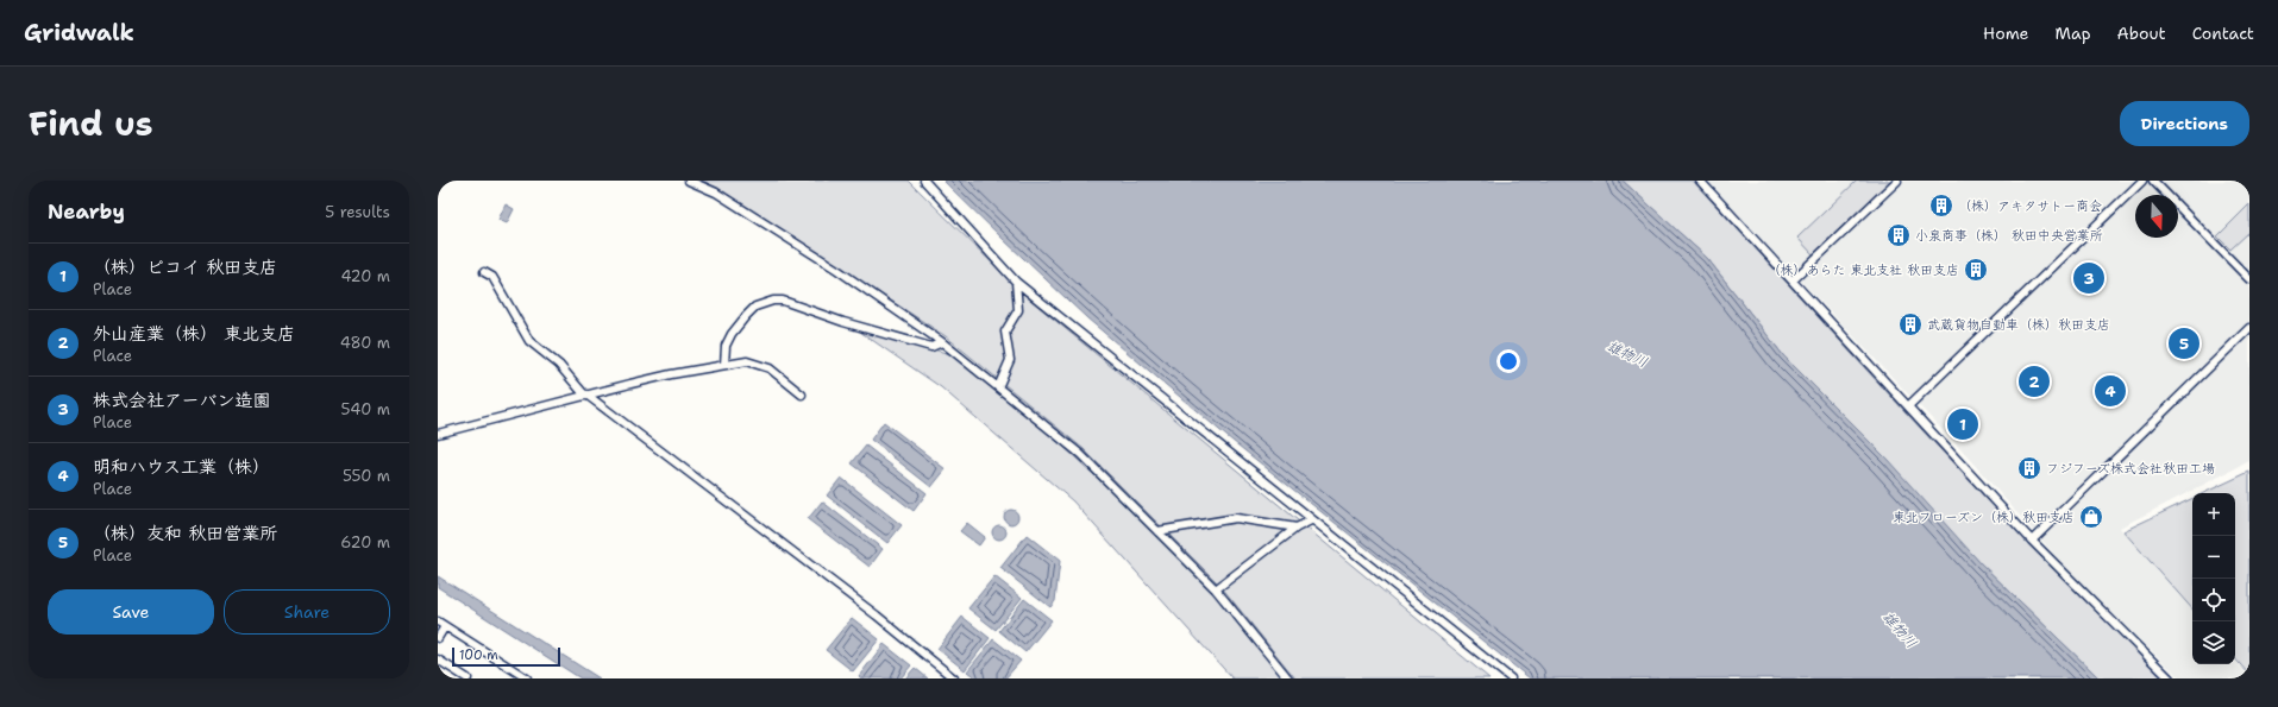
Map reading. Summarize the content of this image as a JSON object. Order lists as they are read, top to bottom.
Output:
{
  "water": ["雄物川"],
  "places": {
    "building": [
      "（株）アキタサトー商会",
      "小泉商事（株） 秋田中央営業所",
      "（株）あらた 東北支社 秋田支店",
      "武蔵貨物自動車（株）秋田支店",
      "フジフーズ株式会社秋田工場"
    ],
    "shop": ["東北フローズン（株）秋田支店"]
  },
  "scale_bar": "100 m",
  "north": "bottom",
  "page": {
    "header": "Gridwalk",
    "nav": [
      "Home",
      "Map",
      "About",
      "Contact"
    ],
    "title": "Find us",
    "buttons": [
      "Directions",
      ["Save", "Share"]
    ],
    "heading": ["Nearby", "5 results"],
    "list": [
      {
        "mark": "1",
        "name": "（株）ピコイ 秋田支店",
        "note": "Place",
        "value": "420 m"
      },
      {
        "mark": "2",
        "name": "外山産業（株） 東北支店",
        "note": "Place",
        "value": "480 m"
      },
      {
        "mark": "3",
        "name": "株式会社アーバン造園",
        "note": "Place",
        "value": "540 m"
      },
      {
        "mark": "4",
        "name": "明和ハウス工業（株）",
        "note": "Place",
        "value": "550 m"
      },
      {
        "mark": "5",
        "name": "（株）友和 秋田営業所",
        "note": "Place",
        "value": "620 m"
      }
    ],
    "pins": [
      "3",
      "5",
      "2",
      "4",
      "1"
    ],
    "map_buttons": ["+", "−"],
    "scale": "100 m"
  }
}
